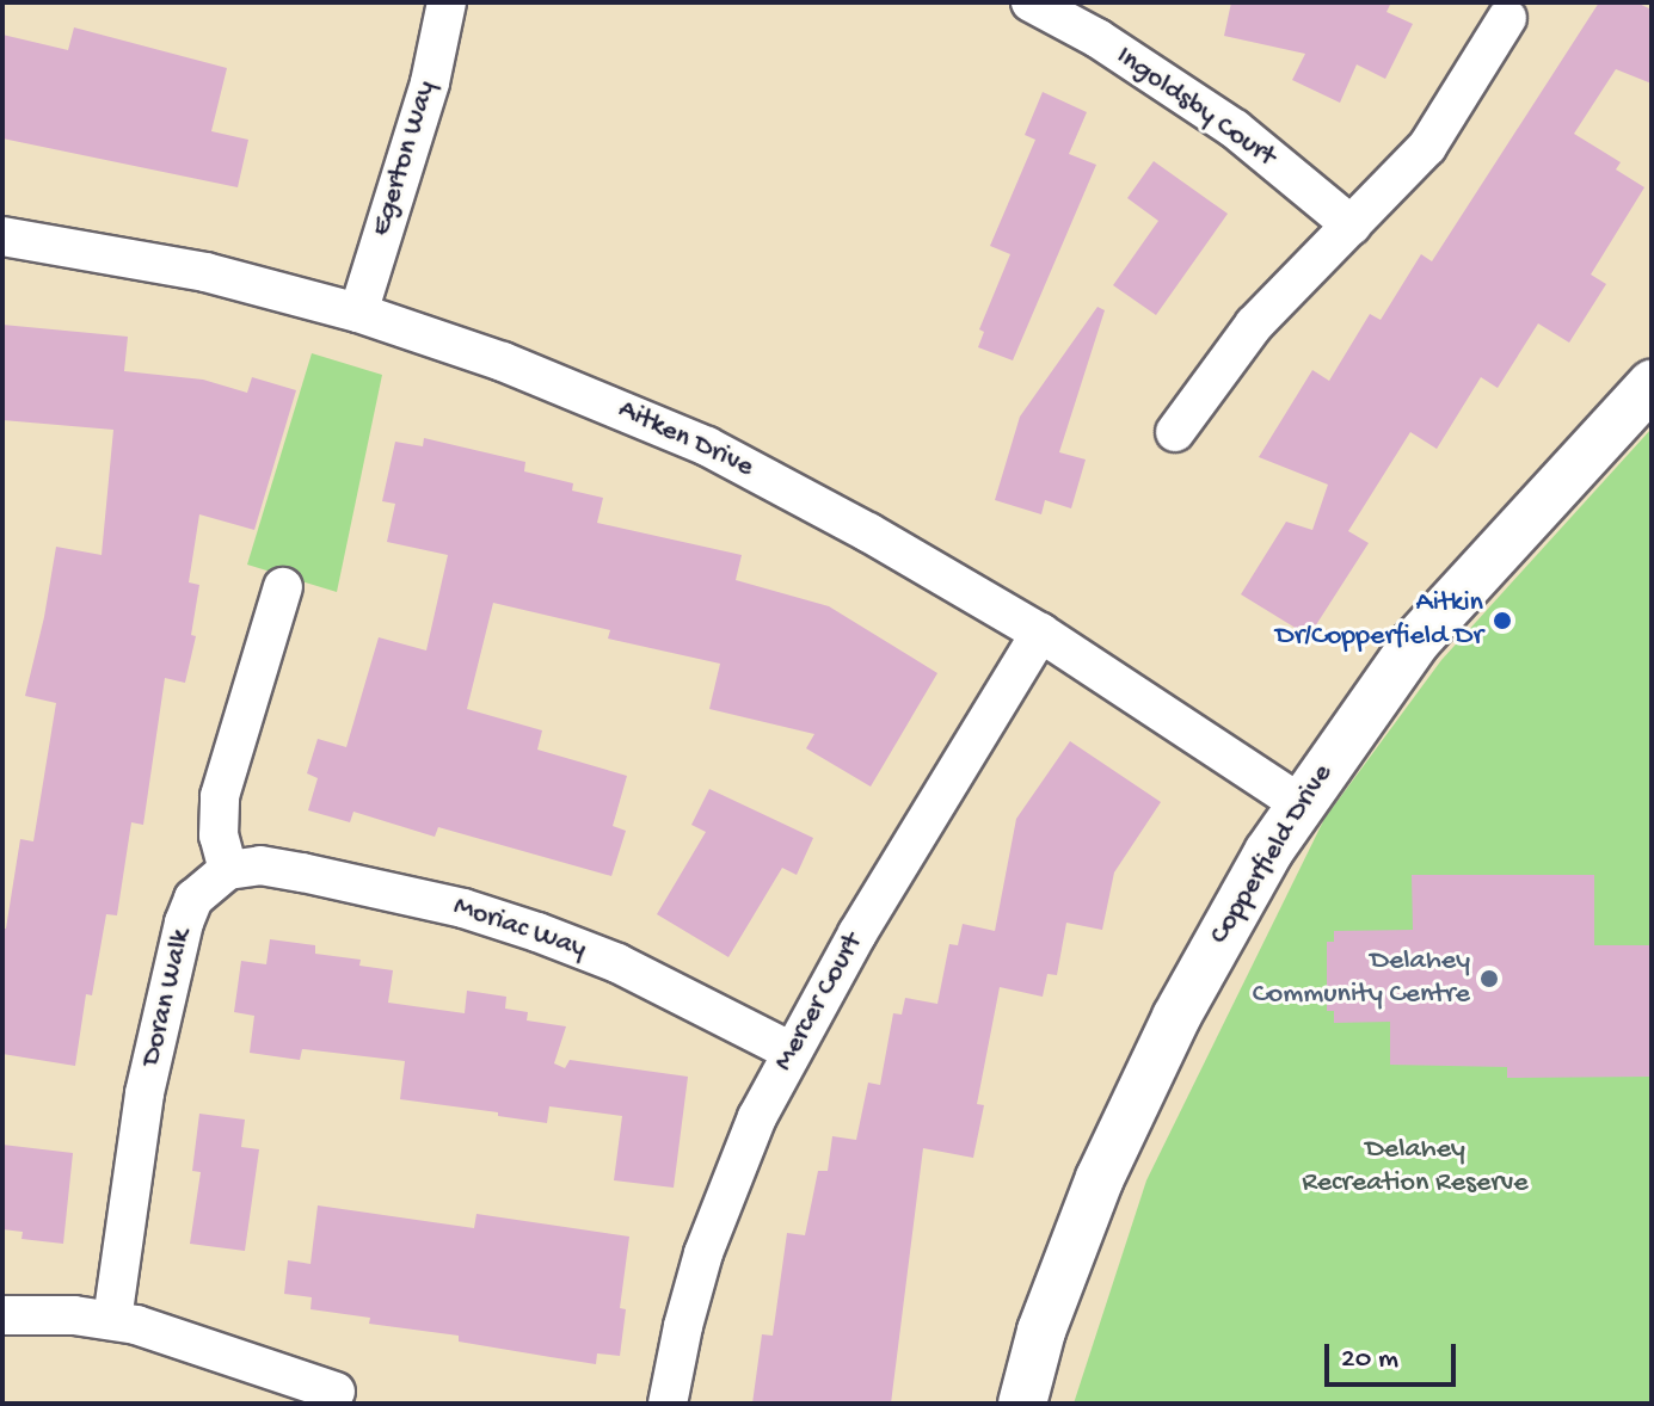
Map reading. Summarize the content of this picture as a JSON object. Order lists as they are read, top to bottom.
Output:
{
  "streets": {
    "street": [
      "Ingoldsby Court",
      "Egerton Way",
      "Aitken Drive",
      "Copperfield Drive",
      "Moriac Way",
      "Doran Walk",
      "Mercer Court"
    ]
  },
  "crossings": [
    ["Egerton Way", "Aitken Drive"],
    ["Aitken Drive", "Copperfield Drive"],
    ["Aitken Drive", "Mercer Court"],
    ["Moriac Way", "Doran Walk"],
    ["Moriac Way", "Mercer Court"]
  ],
  "parks": ["Delahey Recreation Reserve"],
  "places": ["Aitkin Dr/Copperfield Dr", "Delahey Community Centre"],
  "scale_bar": "20 m"
}
